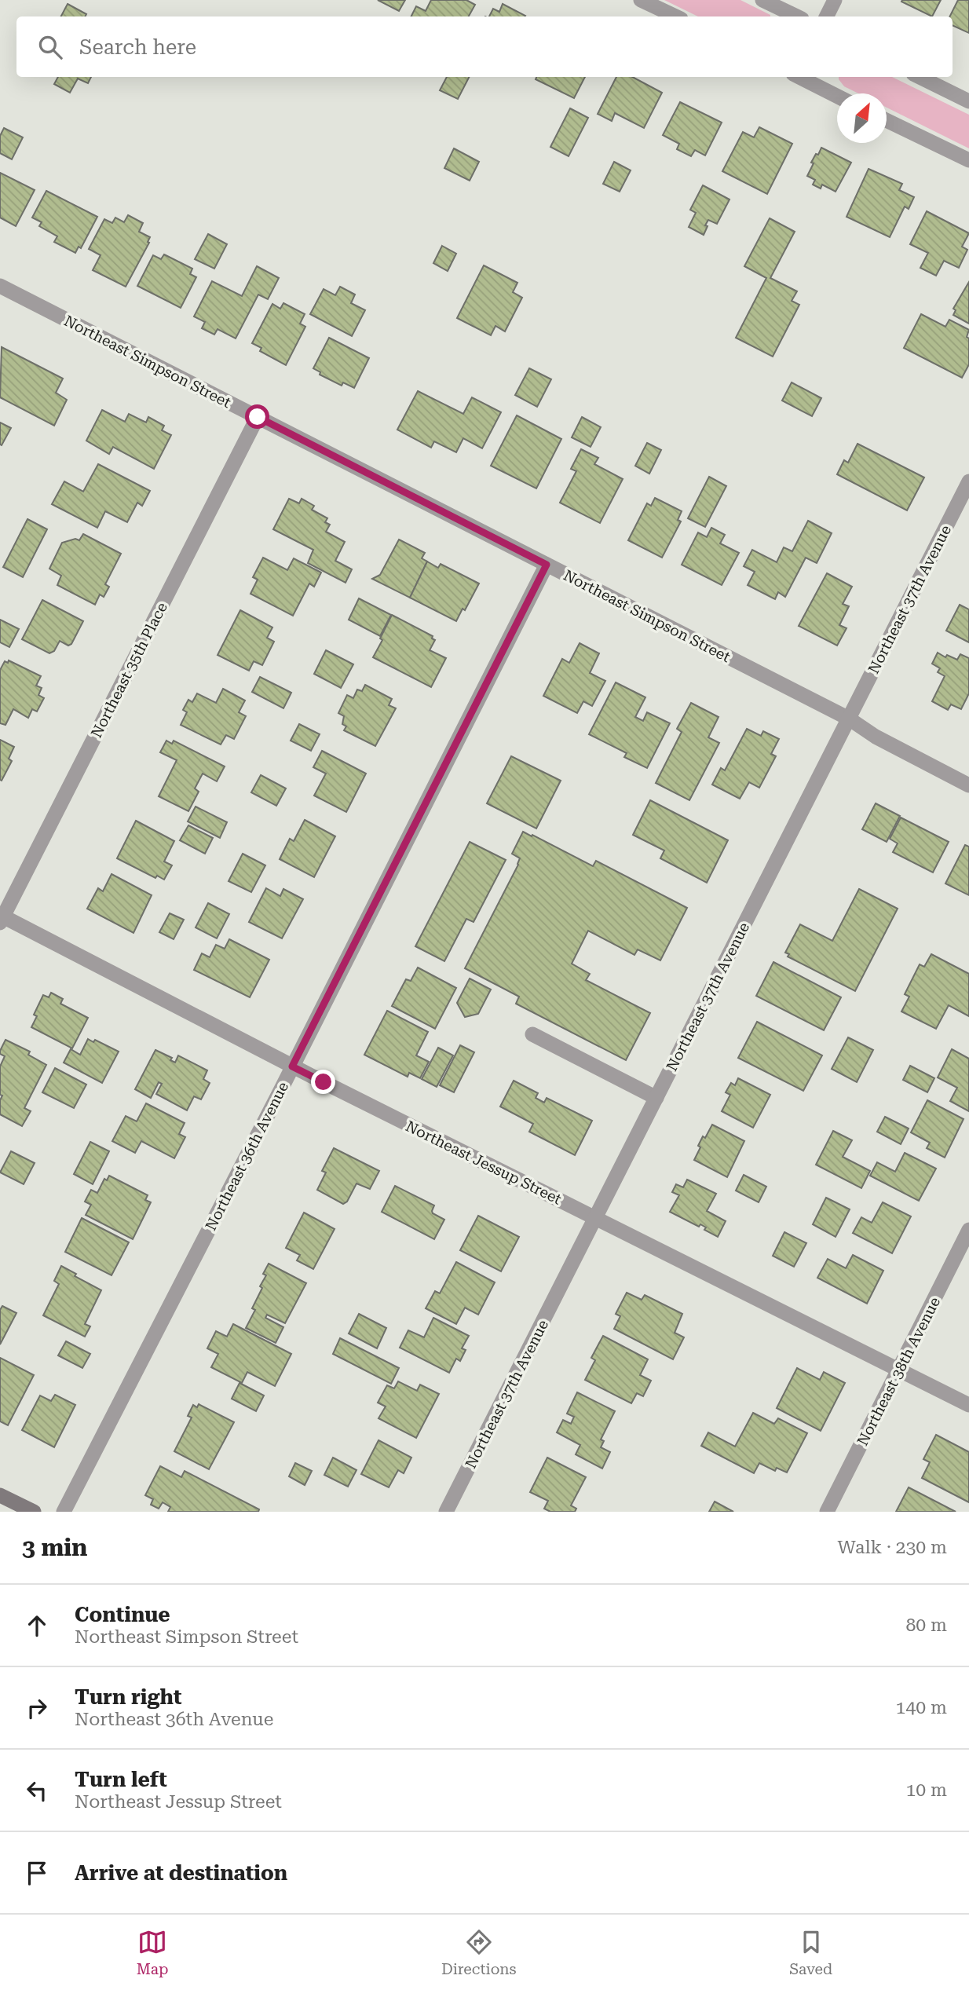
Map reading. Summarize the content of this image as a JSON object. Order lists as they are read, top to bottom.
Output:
{
  "streets": {
    "street": [
      "Northeast Simpson Street",
      "Northeast 37th Avenue",
      "Northeast 35th Place",
      "Northeast 36th Avenue",
      "Northeast Jessup Street",
      "Northeast 38th Avenue"
    ]
  },
  "crossings": [
    ["Northeast Simpson Street", "Northeast 37th Avenue"],
    ["Northeast Simpson Street", "Northeast 35th Place"],
    ["Northeast Simpson Street", "Northeast 36th Avenue"],
    ["Northeast 37th Avenue", "Northeast Jessup Street"],
    ["Northeast 35th Place", "Northeast Jessup Street"],
    ["Northeast 36th Avenue", "Northeast Jessup Street"],
    ["Northeast Jessup Street", "Northeast 38th Avenue"]
  ],
  "north": "top right",
  "page": {
    "search": "Search here",
    "heading": ["3 min", "Walk · 230 m"],
    "list": [
      ["Continue", "Northeast Simpson Street", "80 m"],
      ["Turn right", "Northeast 36th Avenue", "140 m"],
      ["Turn left", "Northeast Jessup Street", "10 m"],
      "Arrive at destination"
    ],
    "nav": ["Map", "Directions", "Saved"]
  }
}
